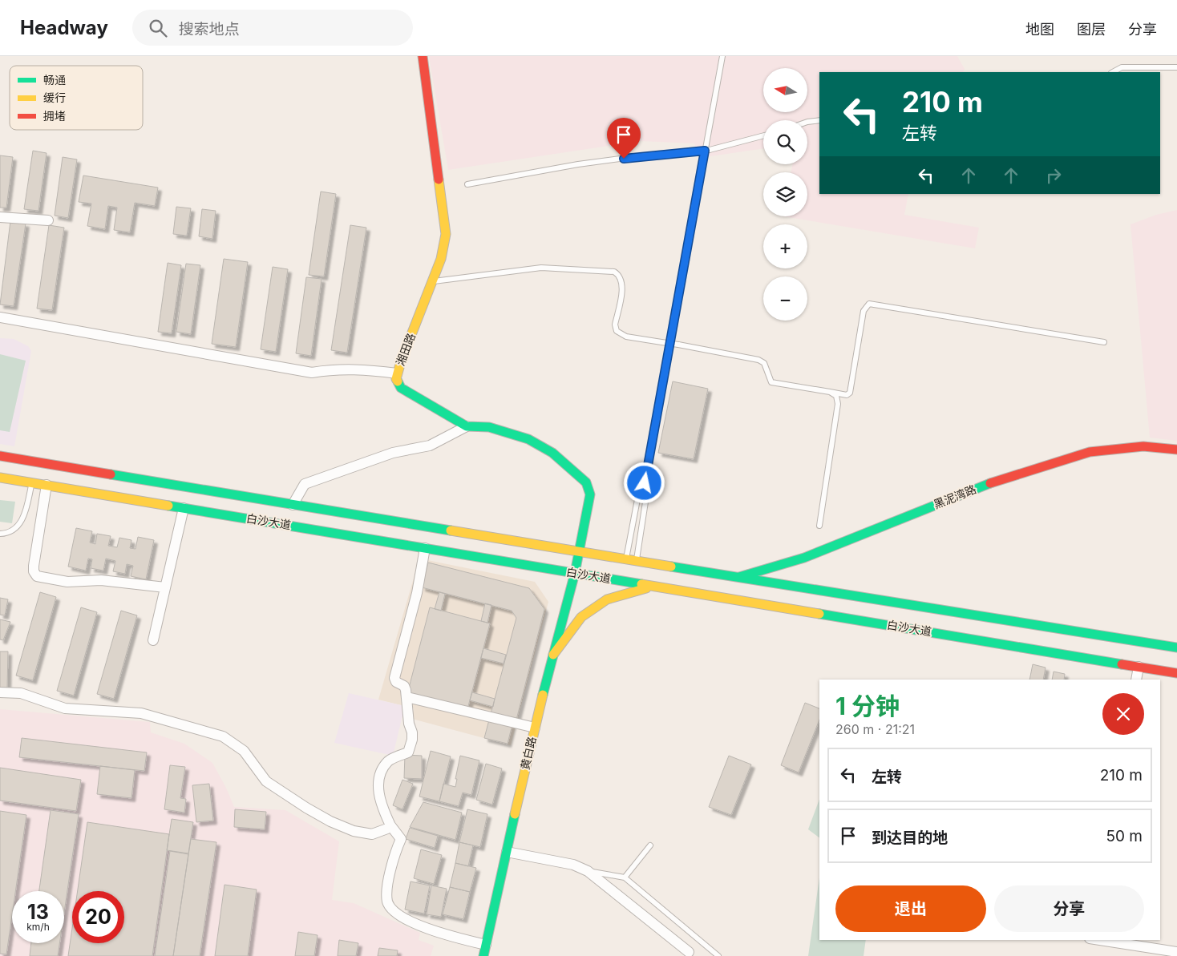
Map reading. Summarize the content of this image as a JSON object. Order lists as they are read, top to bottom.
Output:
{
  "streets": {
    "main road": [
      "湘田路",
      "黑泥湾路",
      "白沙大道",
      "黄白路"
    ]
  },
  "crossings": [
    ["湘田路", "白沙大道"],
    ["湘田路", "黄白路"],
    ["黑泥湾路", "白沙大道"],
    ["白沙大道", "黄白路"]
  ],
  "legend": ["畅通", "缓行", "拥堵"],
  "north": "left",
  "page": {
    "header": "Headway",
    "search": "搜索地点",
    "nav": ["地图", "图层", "分享"],
    "map_buttons": ["+", "−"],
    "turn": ["210 m", "左转"],
    "heading": ["1 分钟", "260 m · 21:21"],
    "list": [
      {
        "name": "左转",
        "value": "210 m"
      },
      {
        "name": "到达目的地",
        "value": "50 m"
      }
    ],
    "buttons": ["退出", "分享"],
    "speed": "13 km/h",
    "limit": "20"
  }
}
